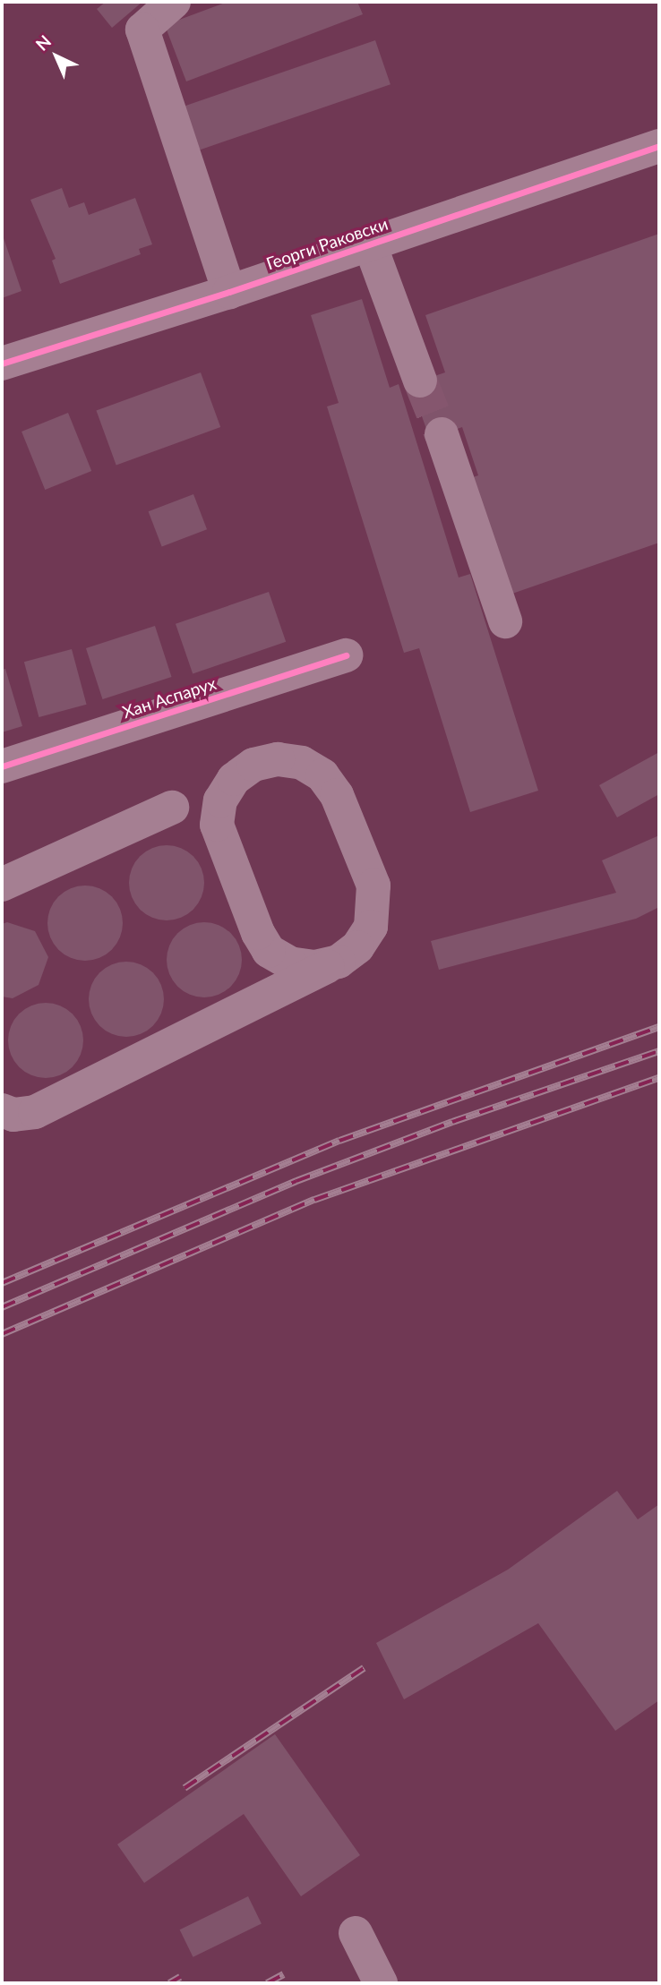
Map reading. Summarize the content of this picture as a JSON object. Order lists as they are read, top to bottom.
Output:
{
  "streets": {
    "street": ["Георги Раковски", "Хан Аспарух"]
  },
  "north": "top left"
}
